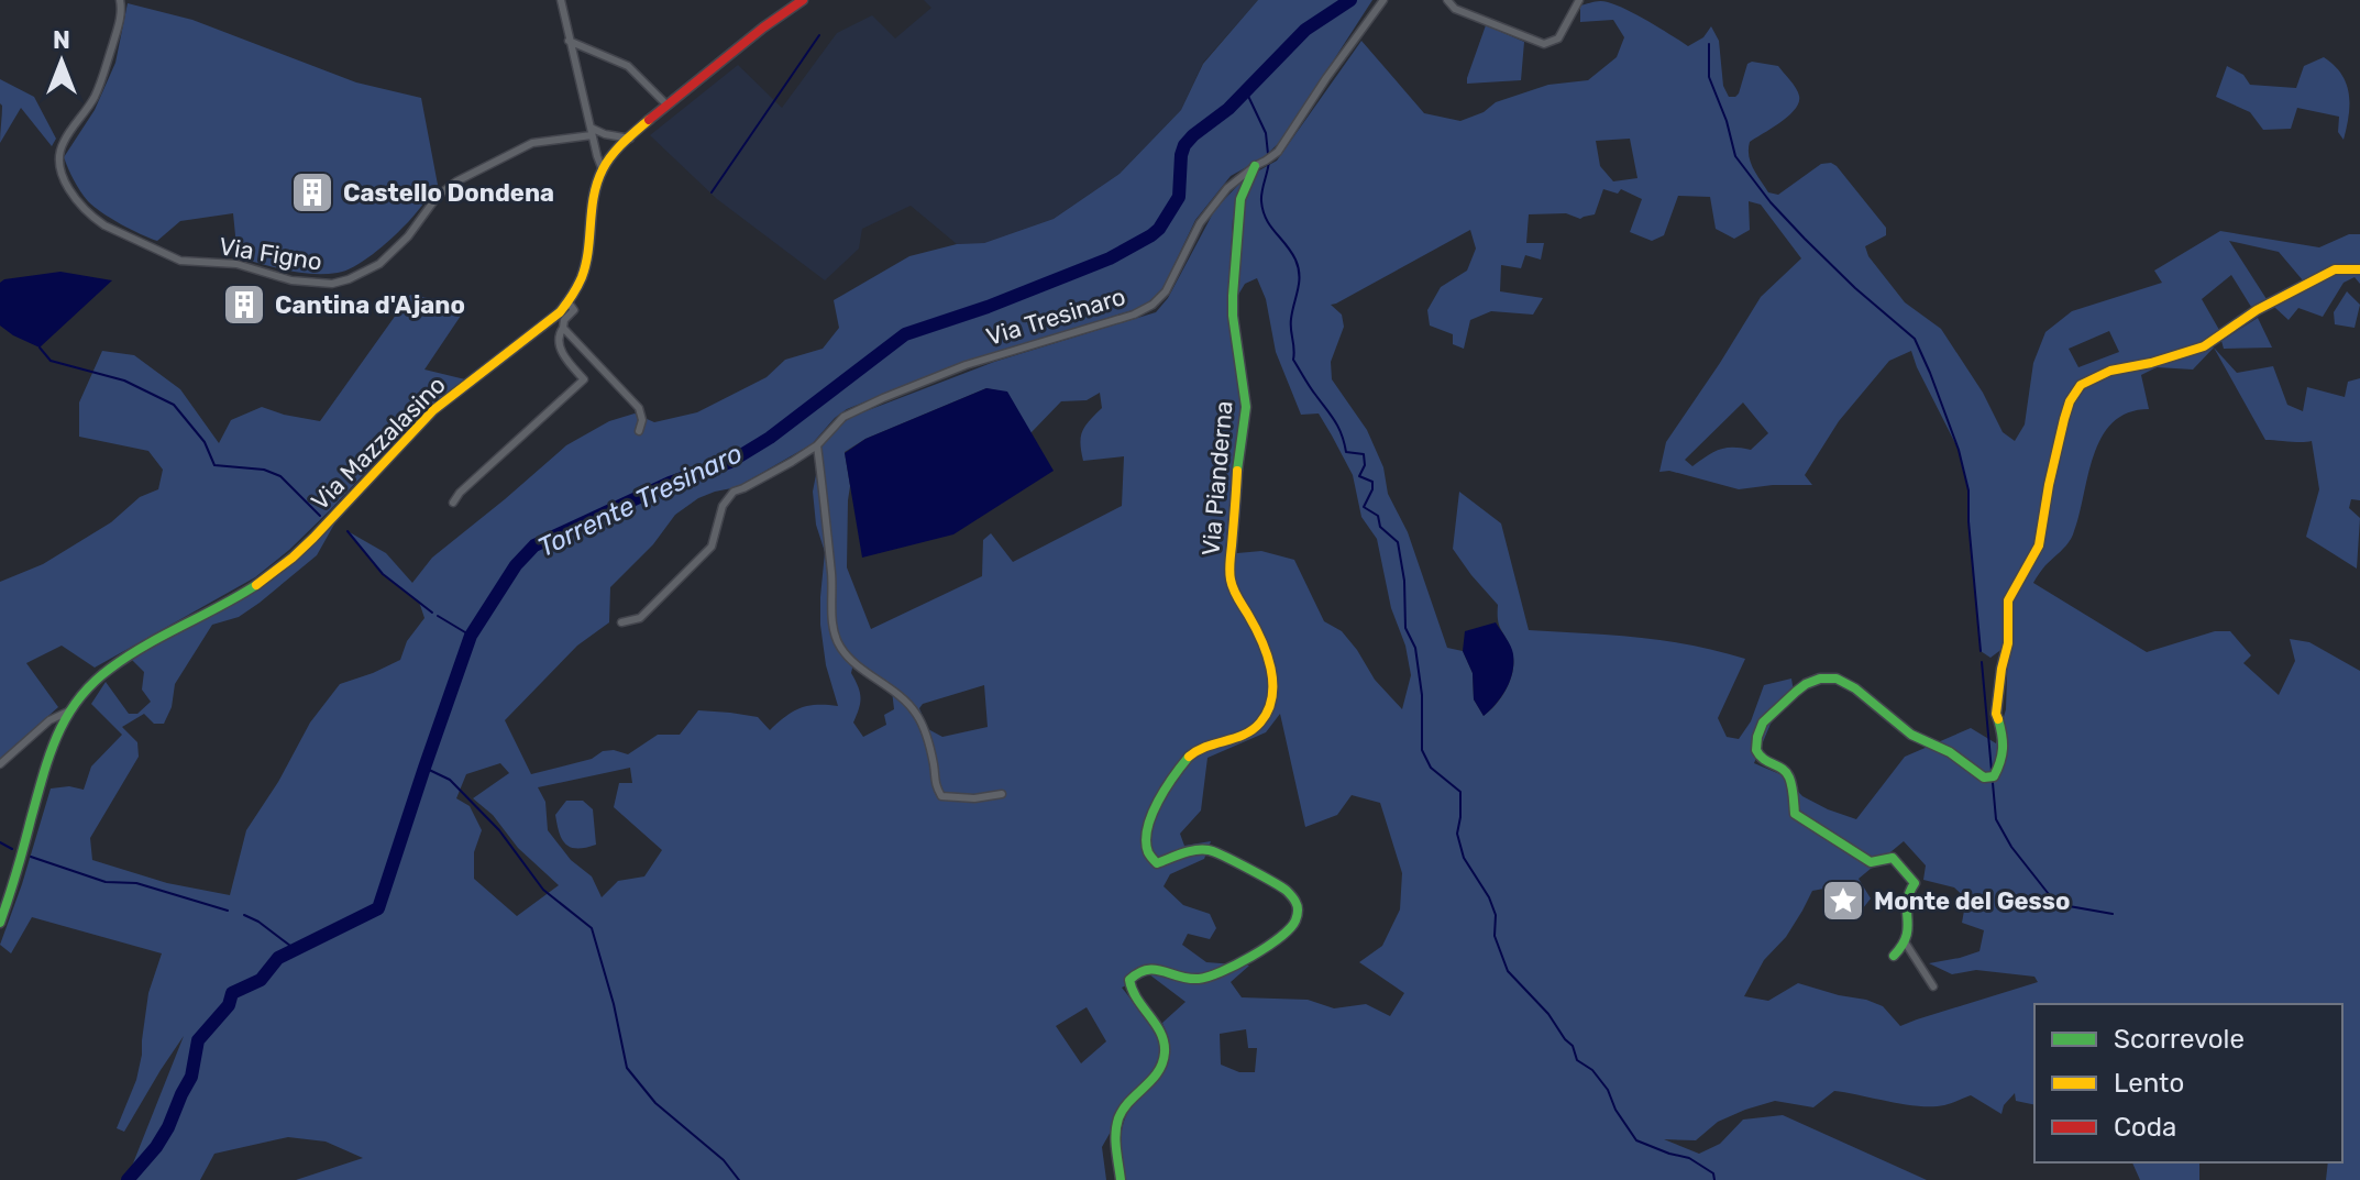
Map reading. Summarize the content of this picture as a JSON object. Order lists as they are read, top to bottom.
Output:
{
  "streets": {
    "street": [
      "Via Figno",
      "Via Tresinaro",
      "Via Mazzalasino",
      "Via Pianderna"
    ]
  },
  "crossings": [
    ["Via Tresinaro", "Via Pianderna"]
  ],
  "water": ["Torrente Tresinaro"],
  "places": {
    "building": ["Castello Dondena", "Cantina d'Ajano"],
    "place": ["Monte del Gesso"]
  },
  "legend": ["Scorrevole", "Lento", "Coda"],
  "north": "top"
}
